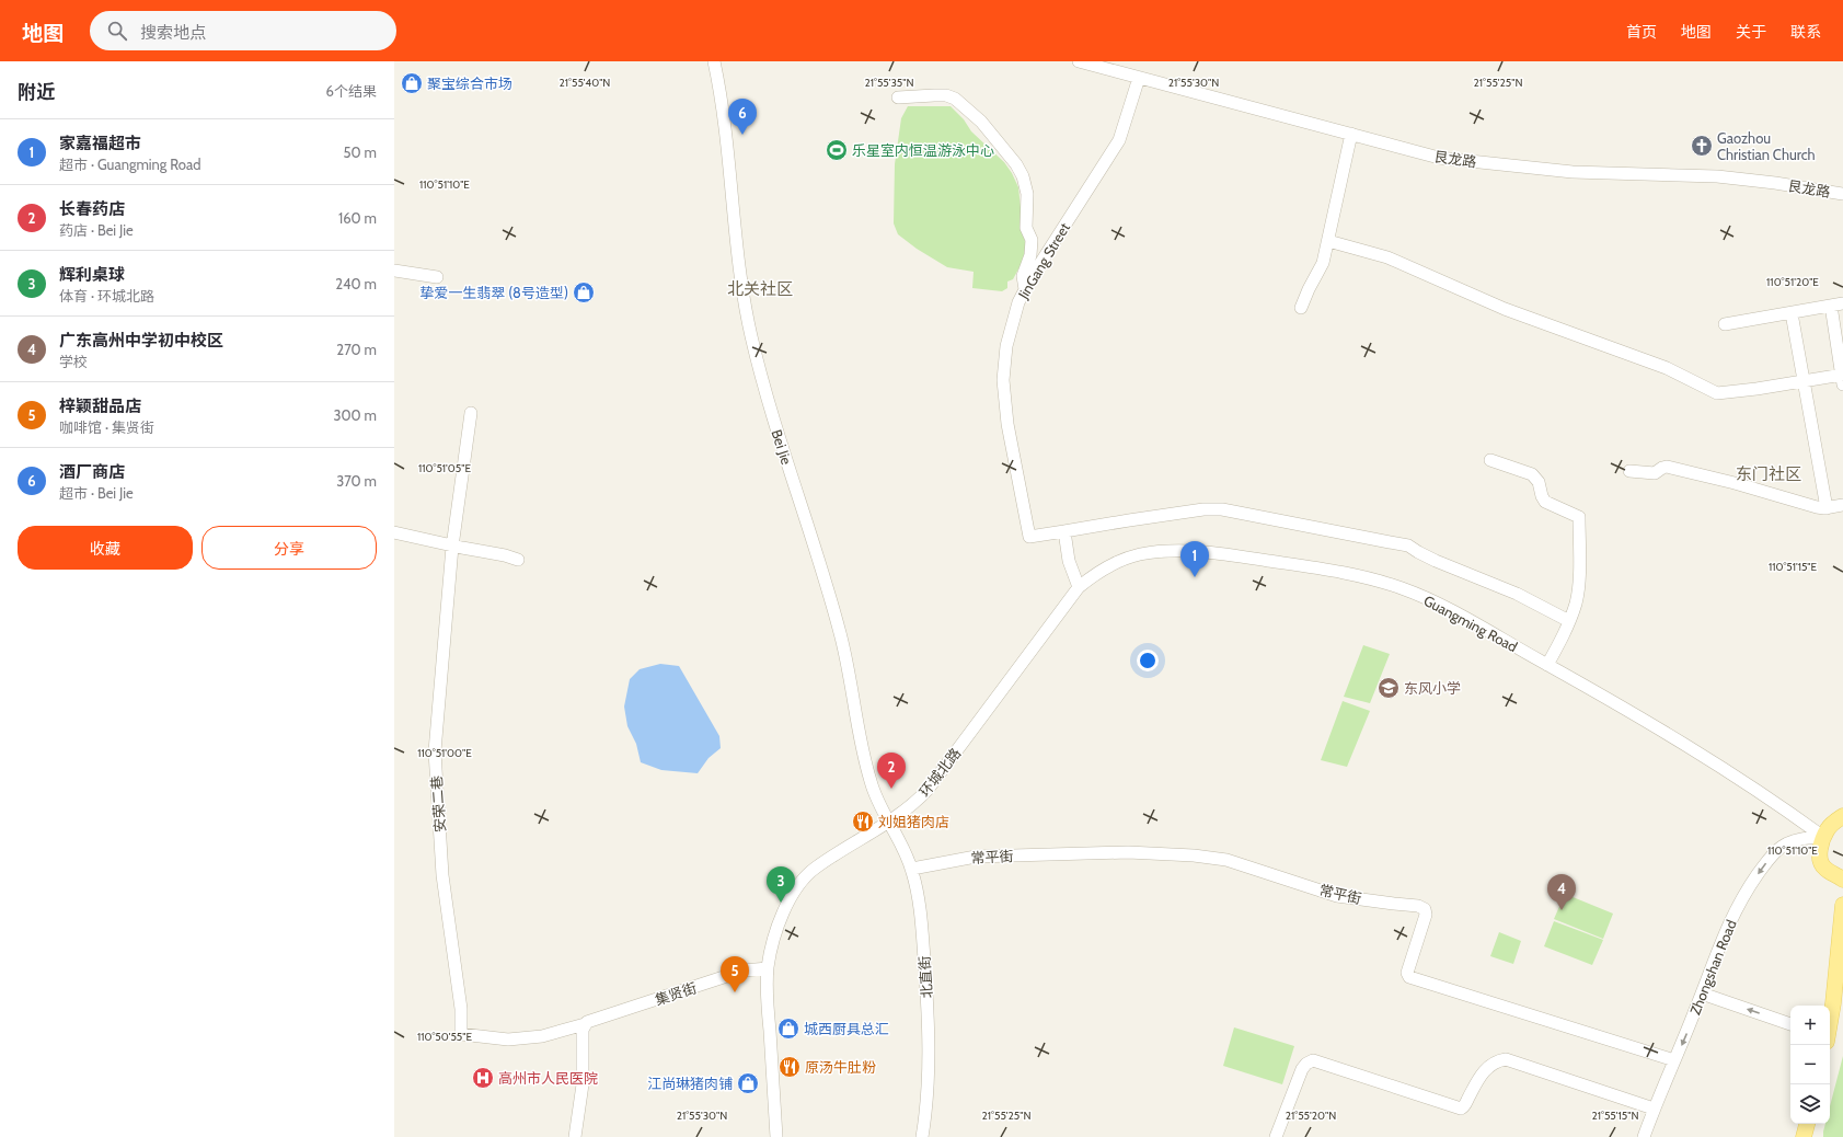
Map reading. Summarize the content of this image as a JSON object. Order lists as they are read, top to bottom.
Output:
{
  "streets": {
    "street": [
      "艮龙路",
      "JinGang Street",
      "Bei Jie",
      "Guangming Road",
      "环城北路",
      "安荣二巷",
      "常平街",
      "Zhongshan Road",
      "北直街",
      "集贤街"
    ]
  },
  "crossings": [
    ["艮龙路", "JinGang Street"],
    ["Bei Jie", "环城北路"],
    ["Bei Jie", "北直街"],
    ["Guangming Road", "环城北路"],
    ["Guangming Road", "Zhongshan Road"],
    ["环城北路", "北直街"],
    ["环城北路", "集贤街"],
    ["安荣二巷", "集贤街"],
    ["常平街", "Zhongshan Road"],
    ["常平街", "北直街"]
  ],
  "one_way": ["Zhongshan Road"],
  "districts": ["北关社区", "东门社区"],
  "places": {
    "shop": [
      "聚宝综合市场",
      "挚爱一生翡翠 (8号造型)",
      "城西厨具总汇",
      "江尚琳猪肉铺"
    ],
    "church": ["Gaozhou Christian Church"],
    "sports": ["乐星室内恒温游泳中心"],
    "school or university": ["东风小学"],
    "restaurant": ["刘姐猪肉店", "原汤牛肚粉"],
    "hospital": ["高州市人民医院"]
  },
  "page": {
    "header": "地图",
    "search": "搜索地点",
    "nav": [
      "首页",
      "地图",
      "关于",
      "联系"
    ],
    "heading": ["附近", "6个结果"],
    "pins": [
      "6",
      "1",
      "2",
      "3",
      "4",
      "5"
    ],
    "list": [
      {
        "mark": "1",
        "name": "家嘉福超市",
        "note": "超市 · Guangming Road",
        "value": "50 m"
      },
      {
        "mark": "2",
        "name": "长春药店",
        "note": "药店 · Bei Jie",
        "value": "160 m"
      },
      {
        "mark": "3",
        "name": "辉利桌球",
        "note": "体育 · 环城北路",
        "value": "240 m"
      },
      {
        "mark": "4",
        "name": "广东高州中学初中校区",
        "note": "学校",
        "value": "270 m"
      },
      {
        "mark": "5",
        "name": "梓颖甜品店",
        "note": "咖啡馆 · 集贤街",
        "value": "300 m"
      },
      {
        "mark": "6",
        "name": "酒厂商店",
        "note": "超市 · Bei Jie",
        "value": "370 m"
      }
    ],
    "buttons": ["收藏", "分享"],
    "map_buttons": ["+", "−"]
  },
  "coordinates": [
    "21°55'40\"N",
    "21°55'35\"N",
    "21°55'30\"N",
    "21°55'25\"N",
    "110°51'10\"E",
    "110°51'20\"E",
    "110°51'05\"E",
    "110°51'15\"E",
    "110°51'00\"E",
    "110°50'55\"E",
    "21°55'20\"N",
    "21°55'15\"N"
  ]
}
